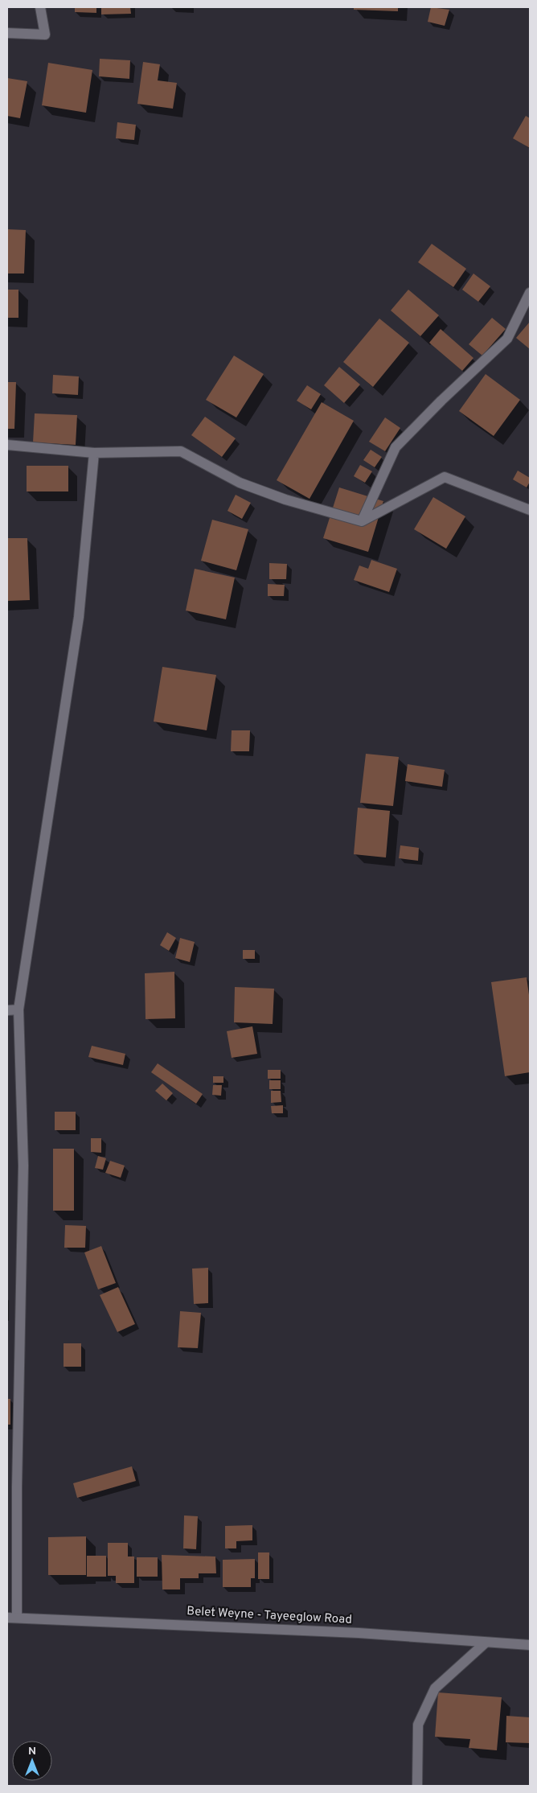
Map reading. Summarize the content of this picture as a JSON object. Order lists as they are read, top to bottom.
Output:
{
  "streets": {
    "street": ["Belet Weyne - Tayeeglow Road"]
  },
  "north": "top"
}
